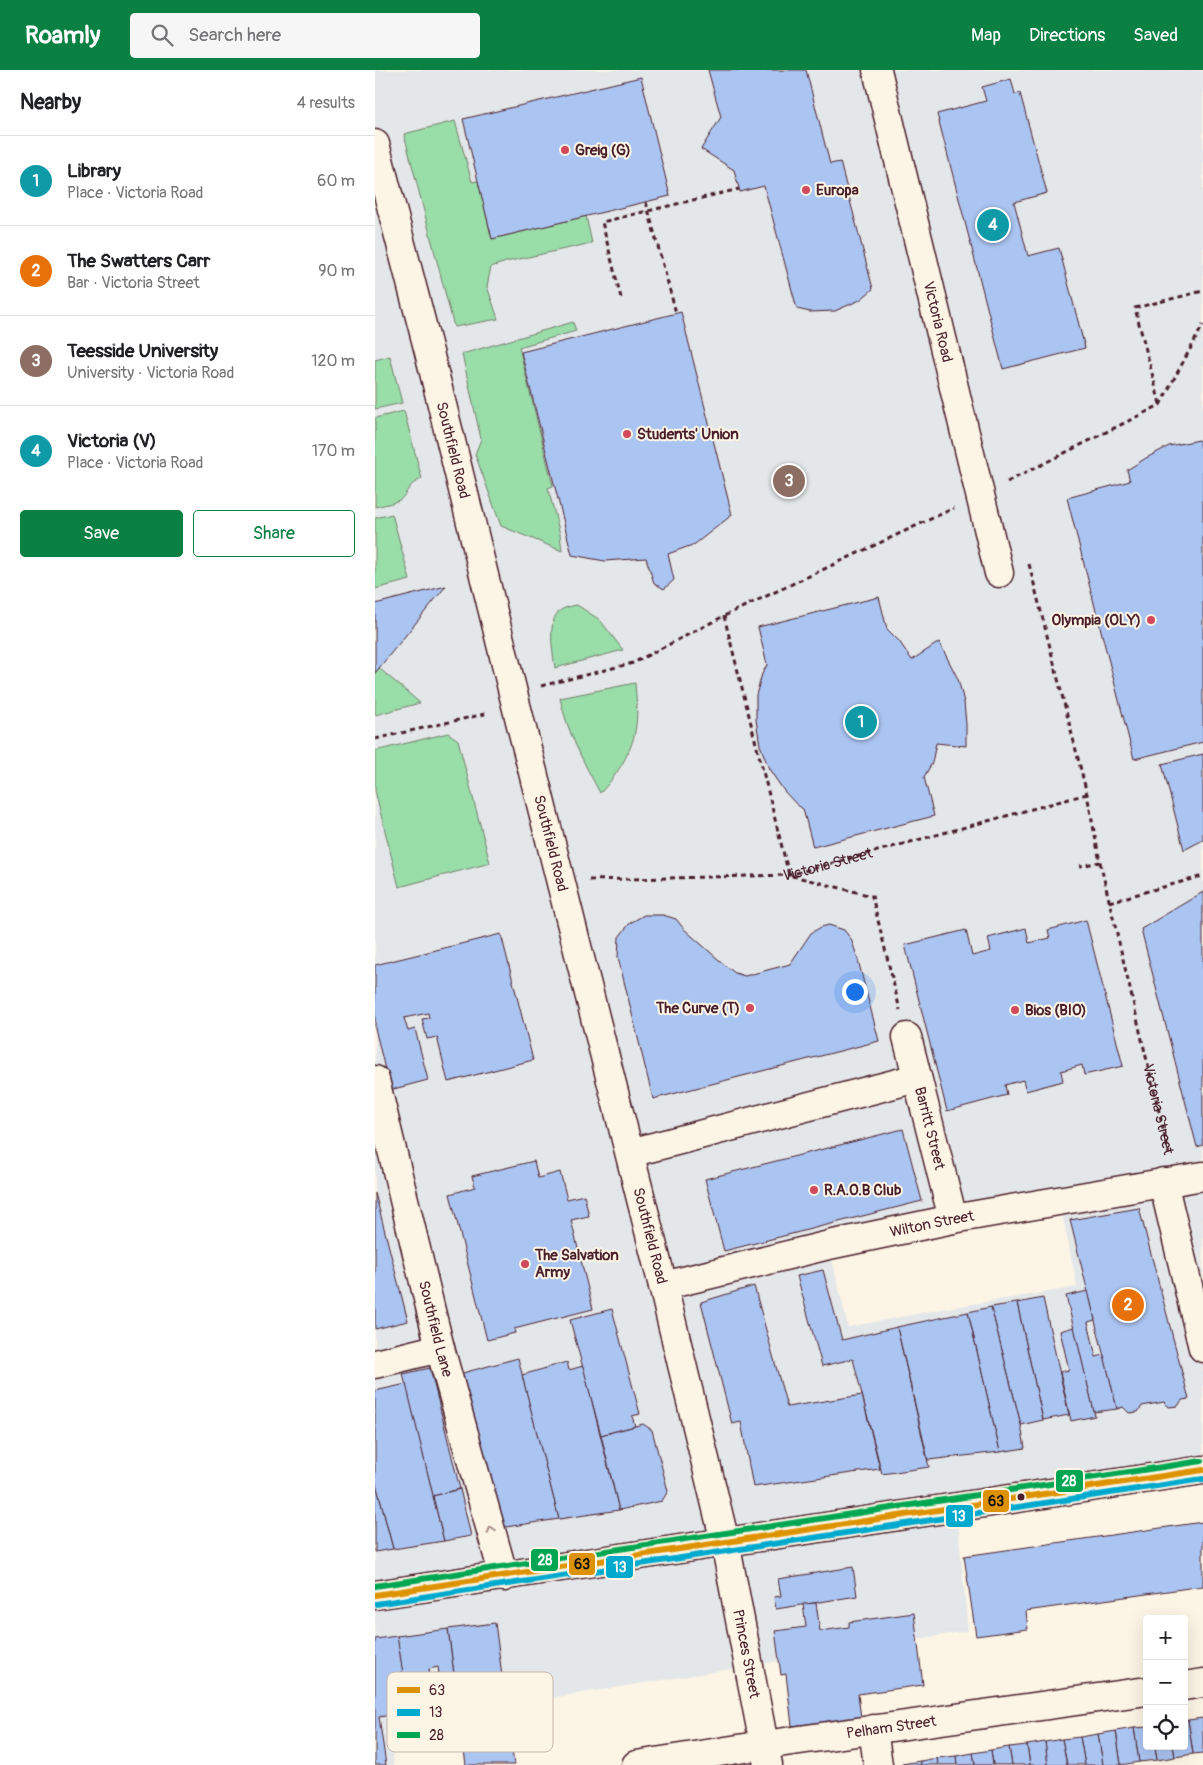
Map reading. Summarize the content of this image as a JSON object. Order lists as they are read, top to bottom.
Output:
{
  "streets": {
    "street": [
      "Victoria Road",
      "Southfield Road",
      "Barritt Street",
      "Wilton Street",
      "Southfield Lane",
      "Princes Street",
      "Pelham Street"
    ],
    "path": ["Victoria Street"]
  },
  "crossings": [
    ["Southfield Road", "Victoria Street"],
    ["Southfield Road", "Wilton Street"],
    ["Southfield Road", "Princes Street"],
    ["Victoria Street", "Wilton Street"],
    ["Barritt Street", "Wilton Street"],
    ["Princes Street", "Pelham Street"]
  ],
  "one_way": ["Southfield Lane"],
  "places": [
    "Greig (G)",
    "Europa",
    "Students' Union",
    "Olympia (OLY)",
    "The Curve (T)",
    "Bios (BIO)",
    "R.A.O.B Club",
    "The Salvation Army"
  ],
  "lines": ["transit line 28", "transit line 63", "transit line 13"],
  "legend": ["63", "13", "28"],
  "page": {
    "header": "Roamly",
    "search": "Search here",
    "nav": ["Map", "Directions", "Saved"],
    "heading": ["Nearby", "4 results"],
    "list": [
      {
        "mark": "1",
        "name": "Library",
        "note": "Place · Victoria Road",
        "value": "60 m"
      },
      {
        "mark": "2",
        "name": "The Swatters Carr",
        "note": "Bar · Victoria Street",
        "value": "90 m"
      },
      {
        "mark": "3",
        "name": "Teesside University",
        "note": "University · Victoria Road",
        "value": "120 m"
      },
      {
        "mark": "4",
        "name": "Victoria (V)",
        "note": "Place · Victoria Road",
        "value": "170 m"
      }
    ],
    "pins": [
      "4",
      "3",
      "1",
      "2"
    ],
    "buttons": ["Save", "Share"],
    "map_buttons": ["+", "−"]
  }
}
